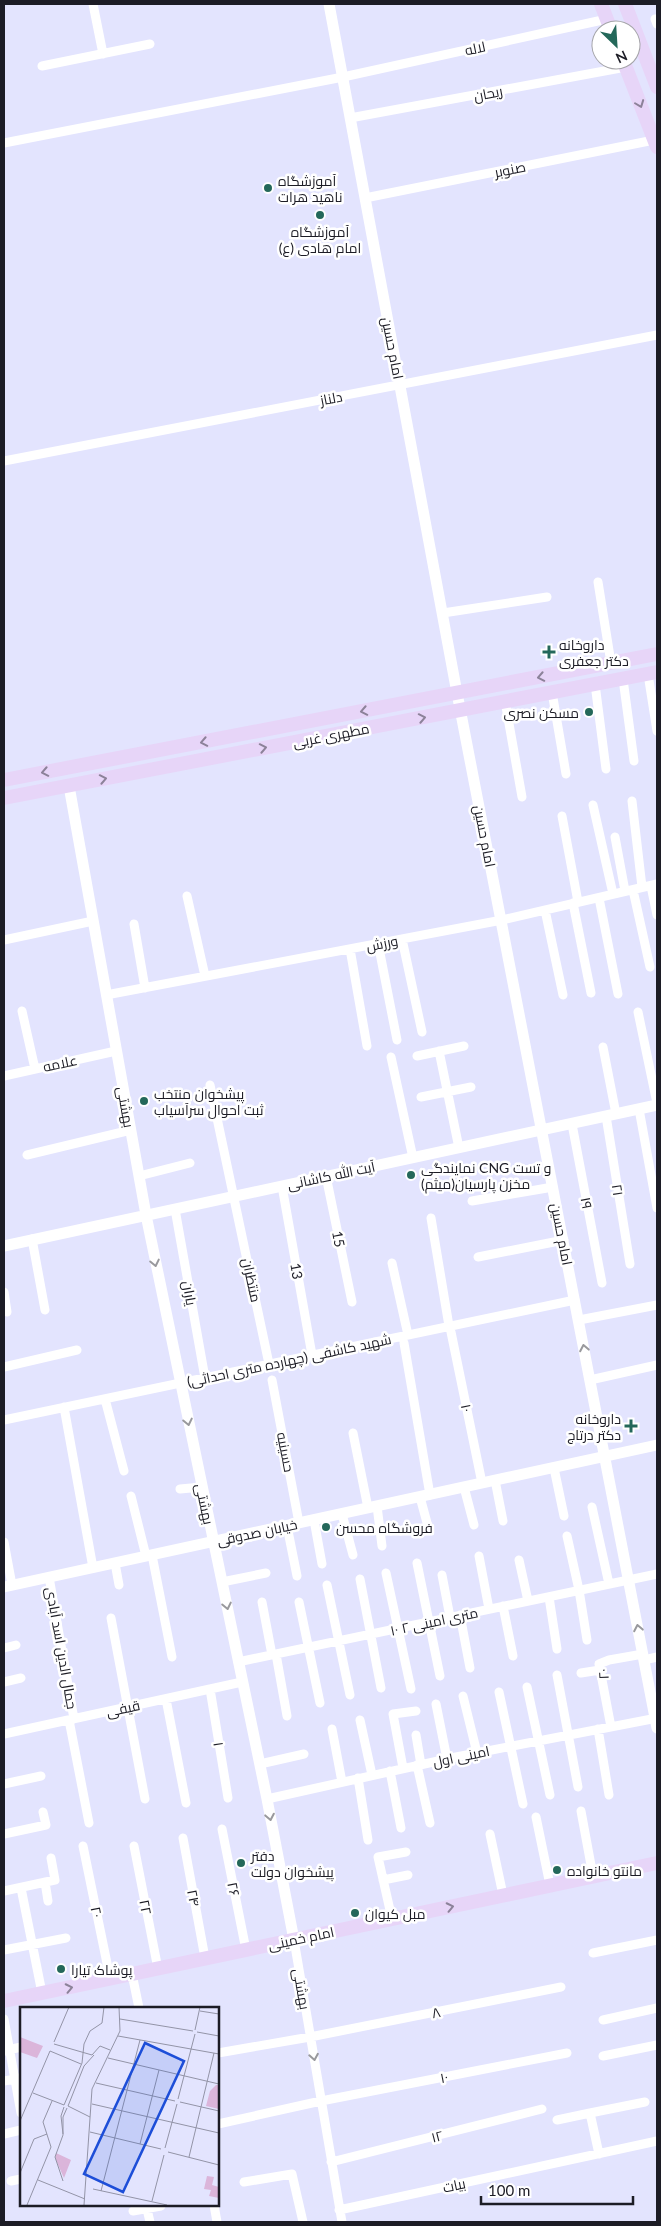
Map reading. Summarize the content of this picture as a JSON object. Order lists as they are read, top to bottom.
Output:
{
  "streets": {
    "main road": ["مطهری غربی", "امام خمینی"],
    "street": [
      "لاله",
      "ریحان",
      "صنوبر",
      "امام حسین",
      "دلناز",
      "ورزش",
      "علامه",
      "بهشتی",
      "آیت الله کاشانی",
      "۲۱",
      "۱۹",
      "15",
      "13",
      "منتظران",
      "یاران",
      "شهید کاشفی (چهارده متری احداثی)",
      "۱۰",
      "حسینیه",
      "خیابان صدوقی",
      "۱۰ متری امینی ۲",
      "جمال الدین اسد آبادی",
      "۲۰",
      "قیفی",
      "۱",
      "امینی اول",
      "۲۶",
      "۲۴",
      "۲۲",
      "۸",
      "۱۲",
      "بیات"
    ]
  },
  "crossings": [
    ["لاله", "امام حسین"],
    ["ریحان", "امام حسین"],
    ["صنوبر", "امام حسین"],
    ["امام حسین", "دلناز"],
    ["امام حسین", "مطهری غربی"],
    ["امام حسین", "ورزش"],
    ["امام حسین", "آیت الله کاشانی"],
    ["امام حسین", "شهید کاشفی (چهارده متری احداثی)"],
    ["امام حسین", "خیابان صدوقی"],
    ["امام حسین", "۱۰ متری امینی ۲"],
    ["امام حسین", "۲۰"],
    ["امام حسین", "امینی اول"],
    ["مطهری غربی", "بهشتی"],
    ["ورزش", "بهشتی"],
    ["علامه", "بهشتی"],
    ["بهشتی", "آیت الله کاشانی"],
    ["بهشتی", "شهید کاشفی (چهارده متری احداثی)"],
    ["بهشتی", "۱۰"],
    ["بهشتی", "خیابان صدوقی"],
    ["بهشتی", "۱۰ متری امینی ۲"],
    ["بهشتی", "قیفی"],
    ["بهشتی", "امینی اول"],
    ["بهشتی", "امام خمینی"],
    ["بهشتی", "۸"],
    ["بهشتی", "۱۲"],
    ["بهشتی", "بیات"],
    ["آیت الله کاشانی", "۲۱"],
    ["آیت الله کاشانی", "۱۹"],
    ["آیت الله کاشانی", "15"],
    ["آیت الله کاشانی", "13"],
    ["آیت الله کاشانی", "منتظران"],
    ["آیت الله کاشانی", "یاران"],
    ["13", "شهید کاشفی (چهارده متری احداثی)"],
    ["منتظران", "شهید کاشفی (چهارده متری احداثی)"],
    ["یاران", "شهید کاشفی (چهارده متری احداثی)"],
    ["شهید کاشفی (چهارده متری احداثی)", "۱۰"],
    ["۱۰", "خیابان صدوقی"],
    ["حسینیه", "خیابان صدوقی"],
    ["خیابان صدوقی", "جمال الدین اسد آبادی"],
    ["جمال الدین اسد آبادی", "قیفی"],
    ["۲۰", "امینی اول"],
    ["۲۰", "امام خمینی"],
    ["قیفی", "۱"],
    ["۲۶", "امام خمینی"],
    ["۲۴", "امام خمینی"],
    ["۲۲", "امام خمینی"]
  ],
  "places": {
    "other": [
      "آموزشگاه ناهید هرات",
      "آموزشگاه امام هادی (ع)",
      "مسکن نصری",
      "پیشخوان منتخب ثبت احوال سرآسیاب",
      "نمایندگی CNG و تست مخزن پارسیان(میثم)",
      "فروشگاه محسن",
      "دفتر پیشخوان دولت",
      "مانتو خانواده",
      "مبل کیوان",
      "پوشاک تیارا"
    ],
    "health": ["داروخانه دکتر جعفری", "داروخانه دکتر درتاج"]
  },
  "scale_bar": "100 m",
  "north": "bottom right"
}
